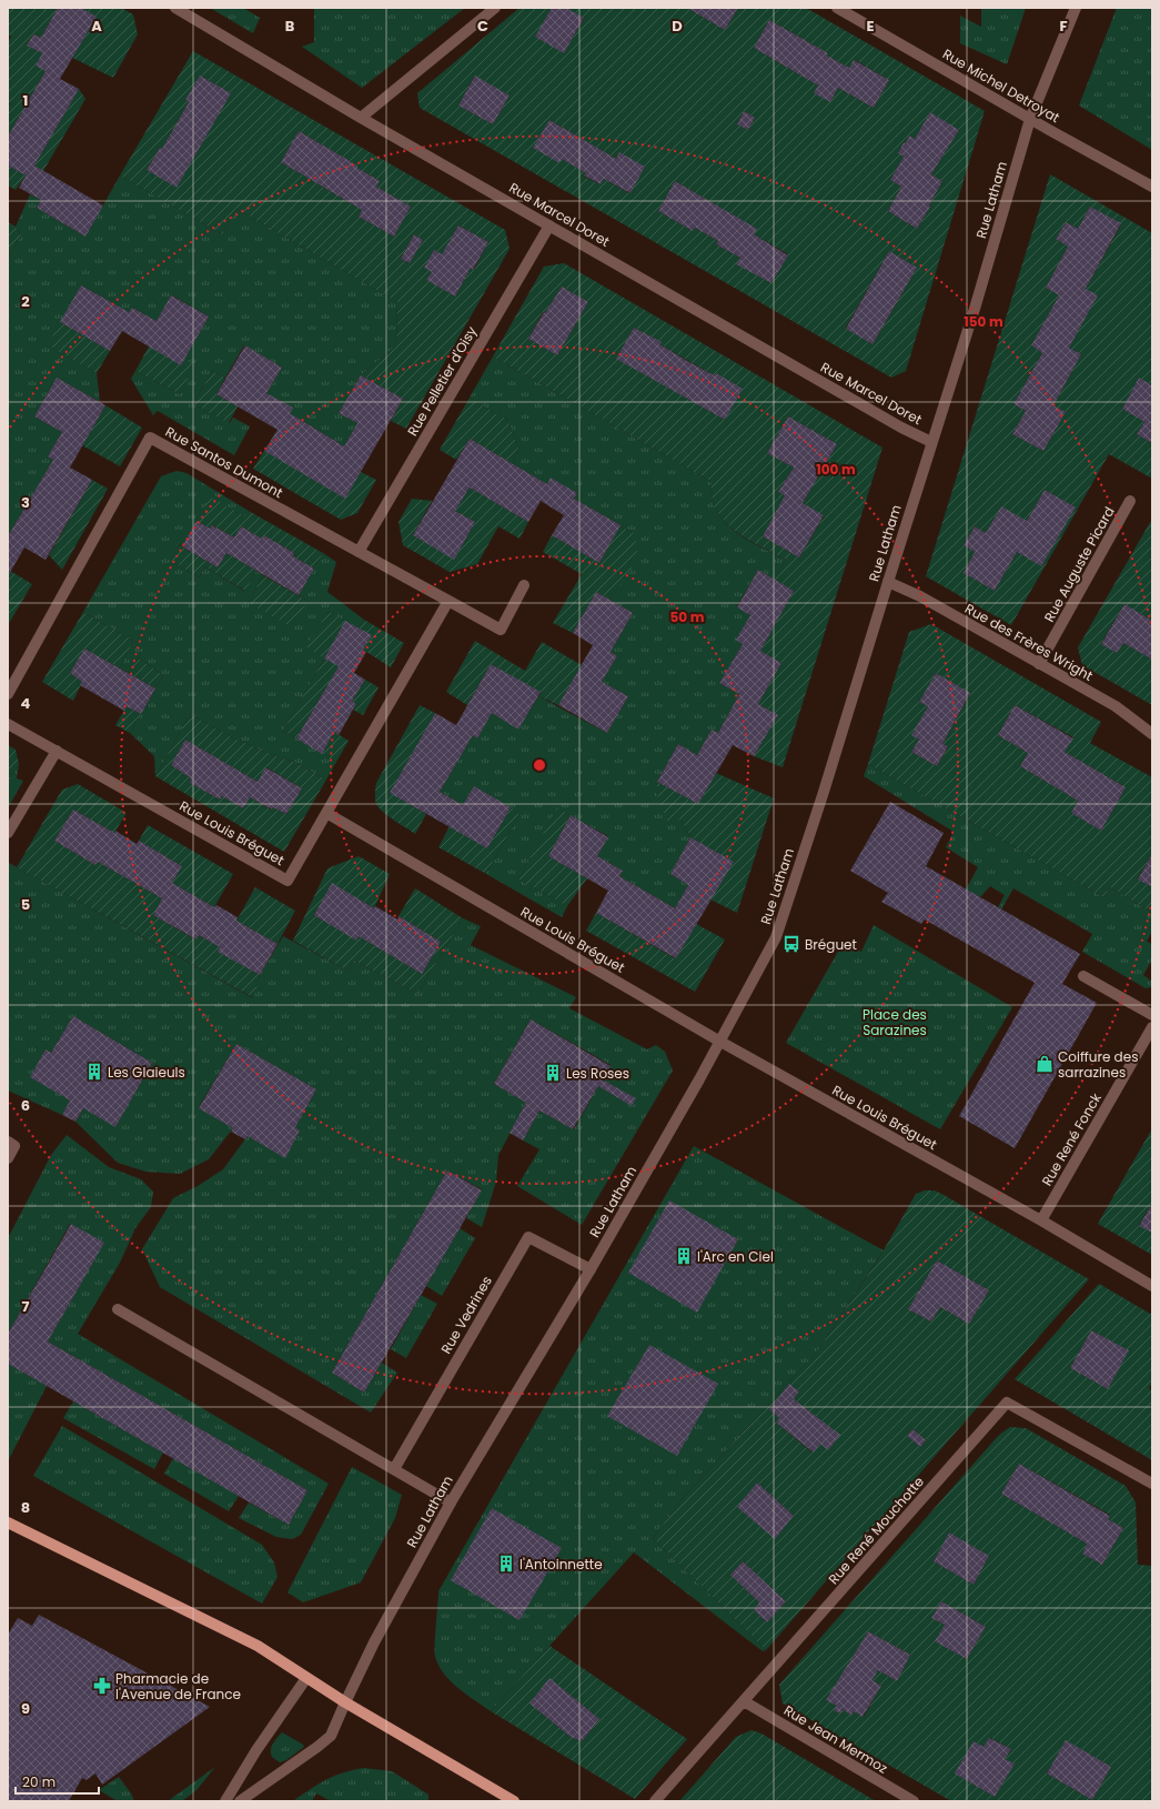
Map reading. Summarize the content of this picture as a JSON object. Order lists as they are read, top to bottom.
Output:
{
  "streets": {
    "street": [
      "Rue Michel Detroyat",
      "Rue Latham",
      "Rue Marcel Doret",
      "Rue Pelletier d'Oisy",
      "Rue Santos Dumont",
      "Rue Auguste Picard",
      "Rue des Frères Wright",
      "Rue Louis Bréguet",
      "Rue René Fonck",
      "Rue Vedrines",
      "Rue René Mouchotte",
      "Rue Jean Mermoz"
    ]
  },
  "crossings": [
    ["Rue Michel Detroyat", "Rue Latham"],
    ["Rue Latham", "Rue Marcel Doret"],
    ["Rue Latham", "Rue des Frères Wright"],
    ["Rue Latham", "Rue Louis Bréguet"],
    ["Rue Latham", "Rue Vedrines"],
    ["Rue Marcel Doret", "Rue Pelletier d'Oisy"],
    ["Rue Pelletier d'Oisy", "Rue Santos Dumont"],
    ["Rue Auguste Picard", "Rue des Frères Wright"],
    ["Rue Louis Bréguet", "Rue René Fonck"],
    ["Rue René Mouchotte", "Rue Jean Mermoz"]
  ],
  "parks": ["Place des Sarazines"],
  "places": {
    "bus stop": ["Bréguet"],
    "shop": ["Coiffure des sarrazines"],
    "building": [
      "Les Glaieuls",
      "Les Roses",
      "l'Arc en Ciel",
      "l'Antoinnette"
    ],
    "pharmacy": ["Pharmacie de l'Avenue de France"]
  },
  "scale_bar": "20 m",
  "grid": {
    "columns": [
      "A",
      "B",
      "C",
      "D",
      "E",
      "F"
    ],
    "rows": [
      "1",
      "2",
      "3",
      "4",
      "5",
      "6",
      "7",
      "8",
      "9"
    ]
  },
  "rings": ["150 m", "100 m", "50 m"]
}
